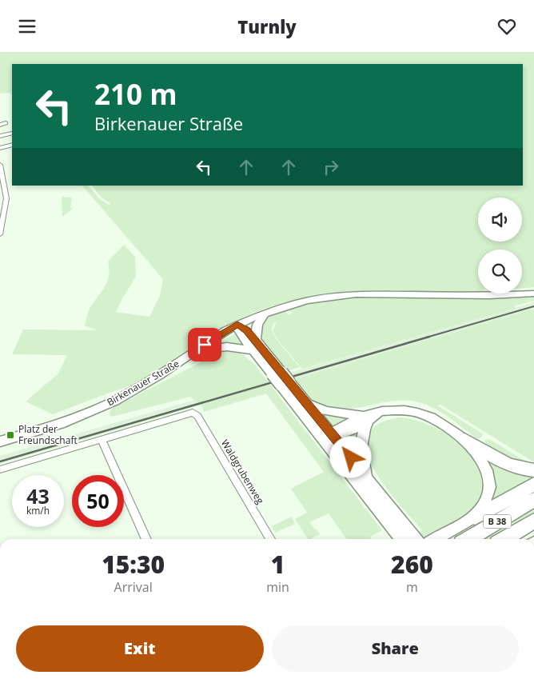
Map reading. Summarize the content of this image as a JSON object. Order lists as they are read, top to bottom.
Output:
{
  "streets": {
    "highway": ["B 38"],
    "main road": ["Birkenauer Straße"],
    "street": ["Waldgrubenweg"]
  },
  "places": {
    "transit": ["Platz der Freundschaft"]
  },
  "page": {
    "header": "Turnly",
    "turn": ["210 m", "Birkenauer Straße"],
    "speed": "43 km/h",
    "limit": "50",
    "eta": [
      "15:30",
      "Arrival",
      "1",
      "min",
      "260",
      "m"
    ],
    "buttons": ["Exit", "Share"]
  }
}
